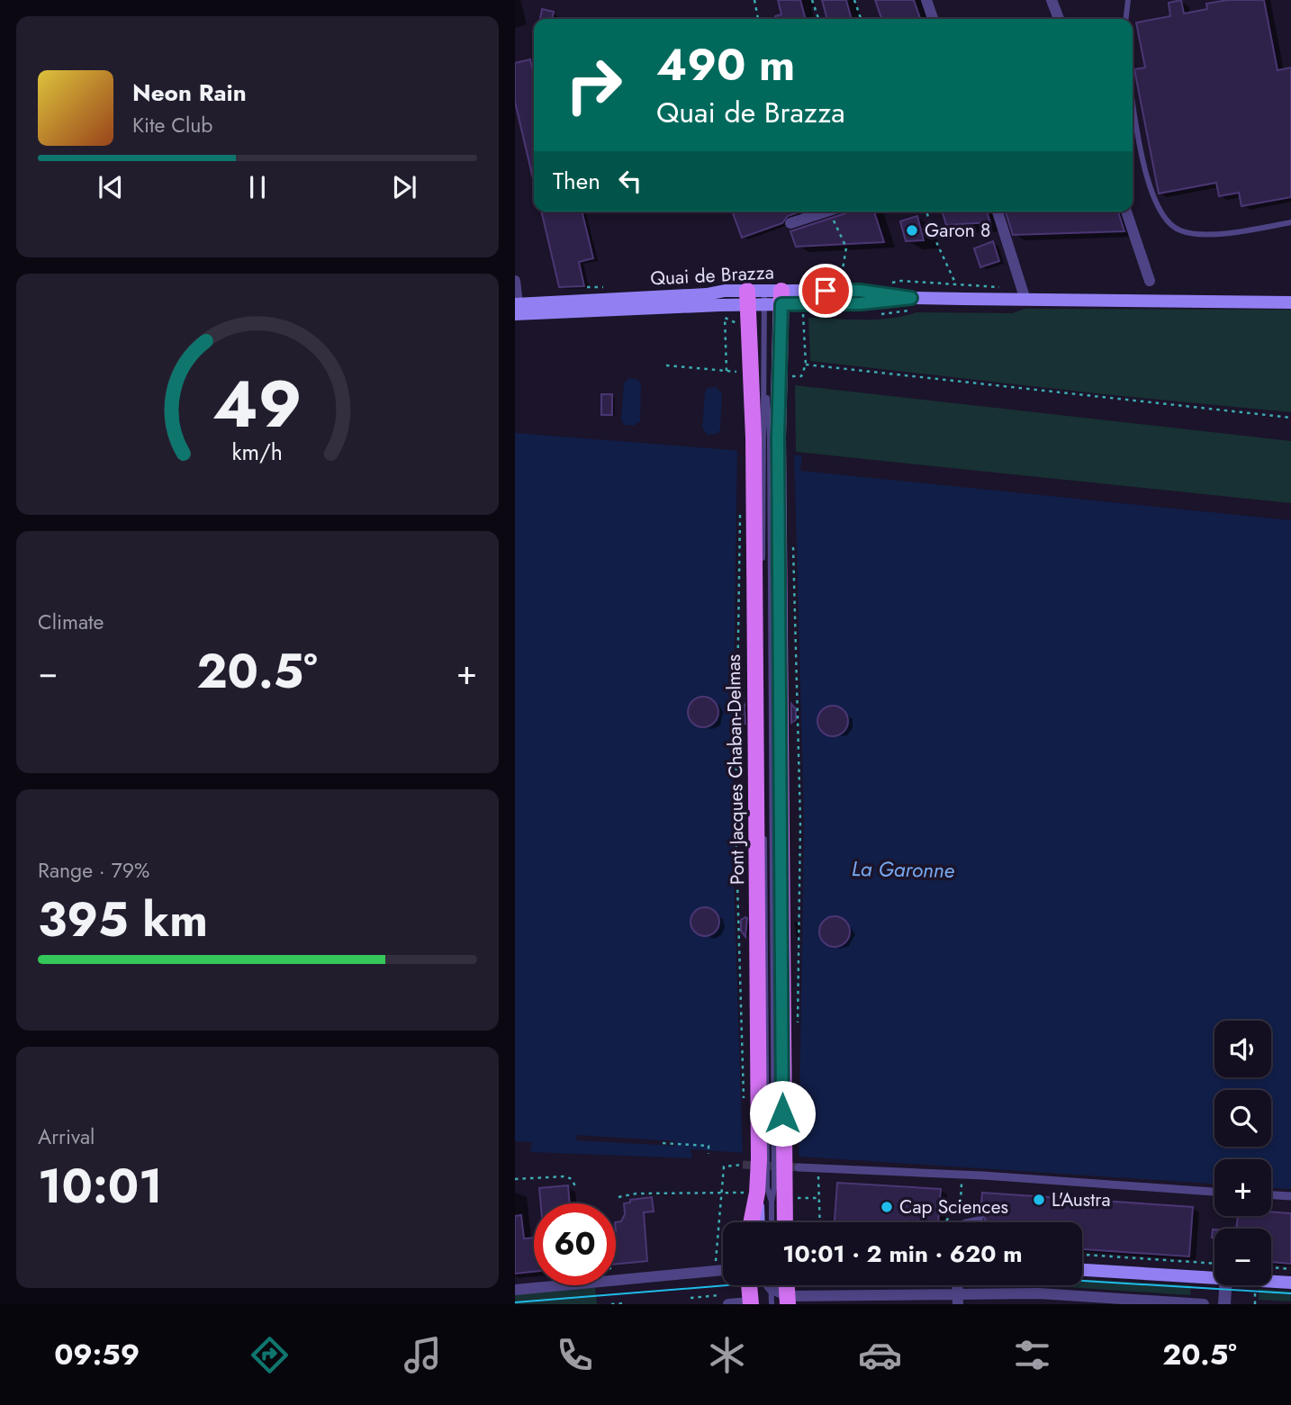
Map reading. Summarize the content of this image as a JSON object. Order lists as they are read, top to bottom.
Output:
{
  "streets": {
    "main road": ["Quai de Brazza", "Pont Jacques Chaban-Delmas"]
  },
  "crossings": [
    ["Quai de Brazza", "Pont Jacques Chaban-Delmas"]
  ],
  "water": ["La Garonne"],
  "places": ["Garon 8", "L'Austra", "Cap Sciences"],
  "page": {
    "turn": ["490 m", "Quai de Brazza"],
    "song": ["Neon Rain", "Kite Club"],
    "then": "Then",
    "tile": [
      "Climate",
      ["Range · 79%", "395 km"],
      ["Arrival", "10:01"]
    ],
    "heat": ["−", "20.5°", "+"],
    "map_buttons": ["+", "−"],
    "limit": "60",
    "trip": "10:01 · 2 min · 620 m",
    "tabs": ["09:59", "20.5°"],
    "gauge": ["49", "km/h"]
  }
}
